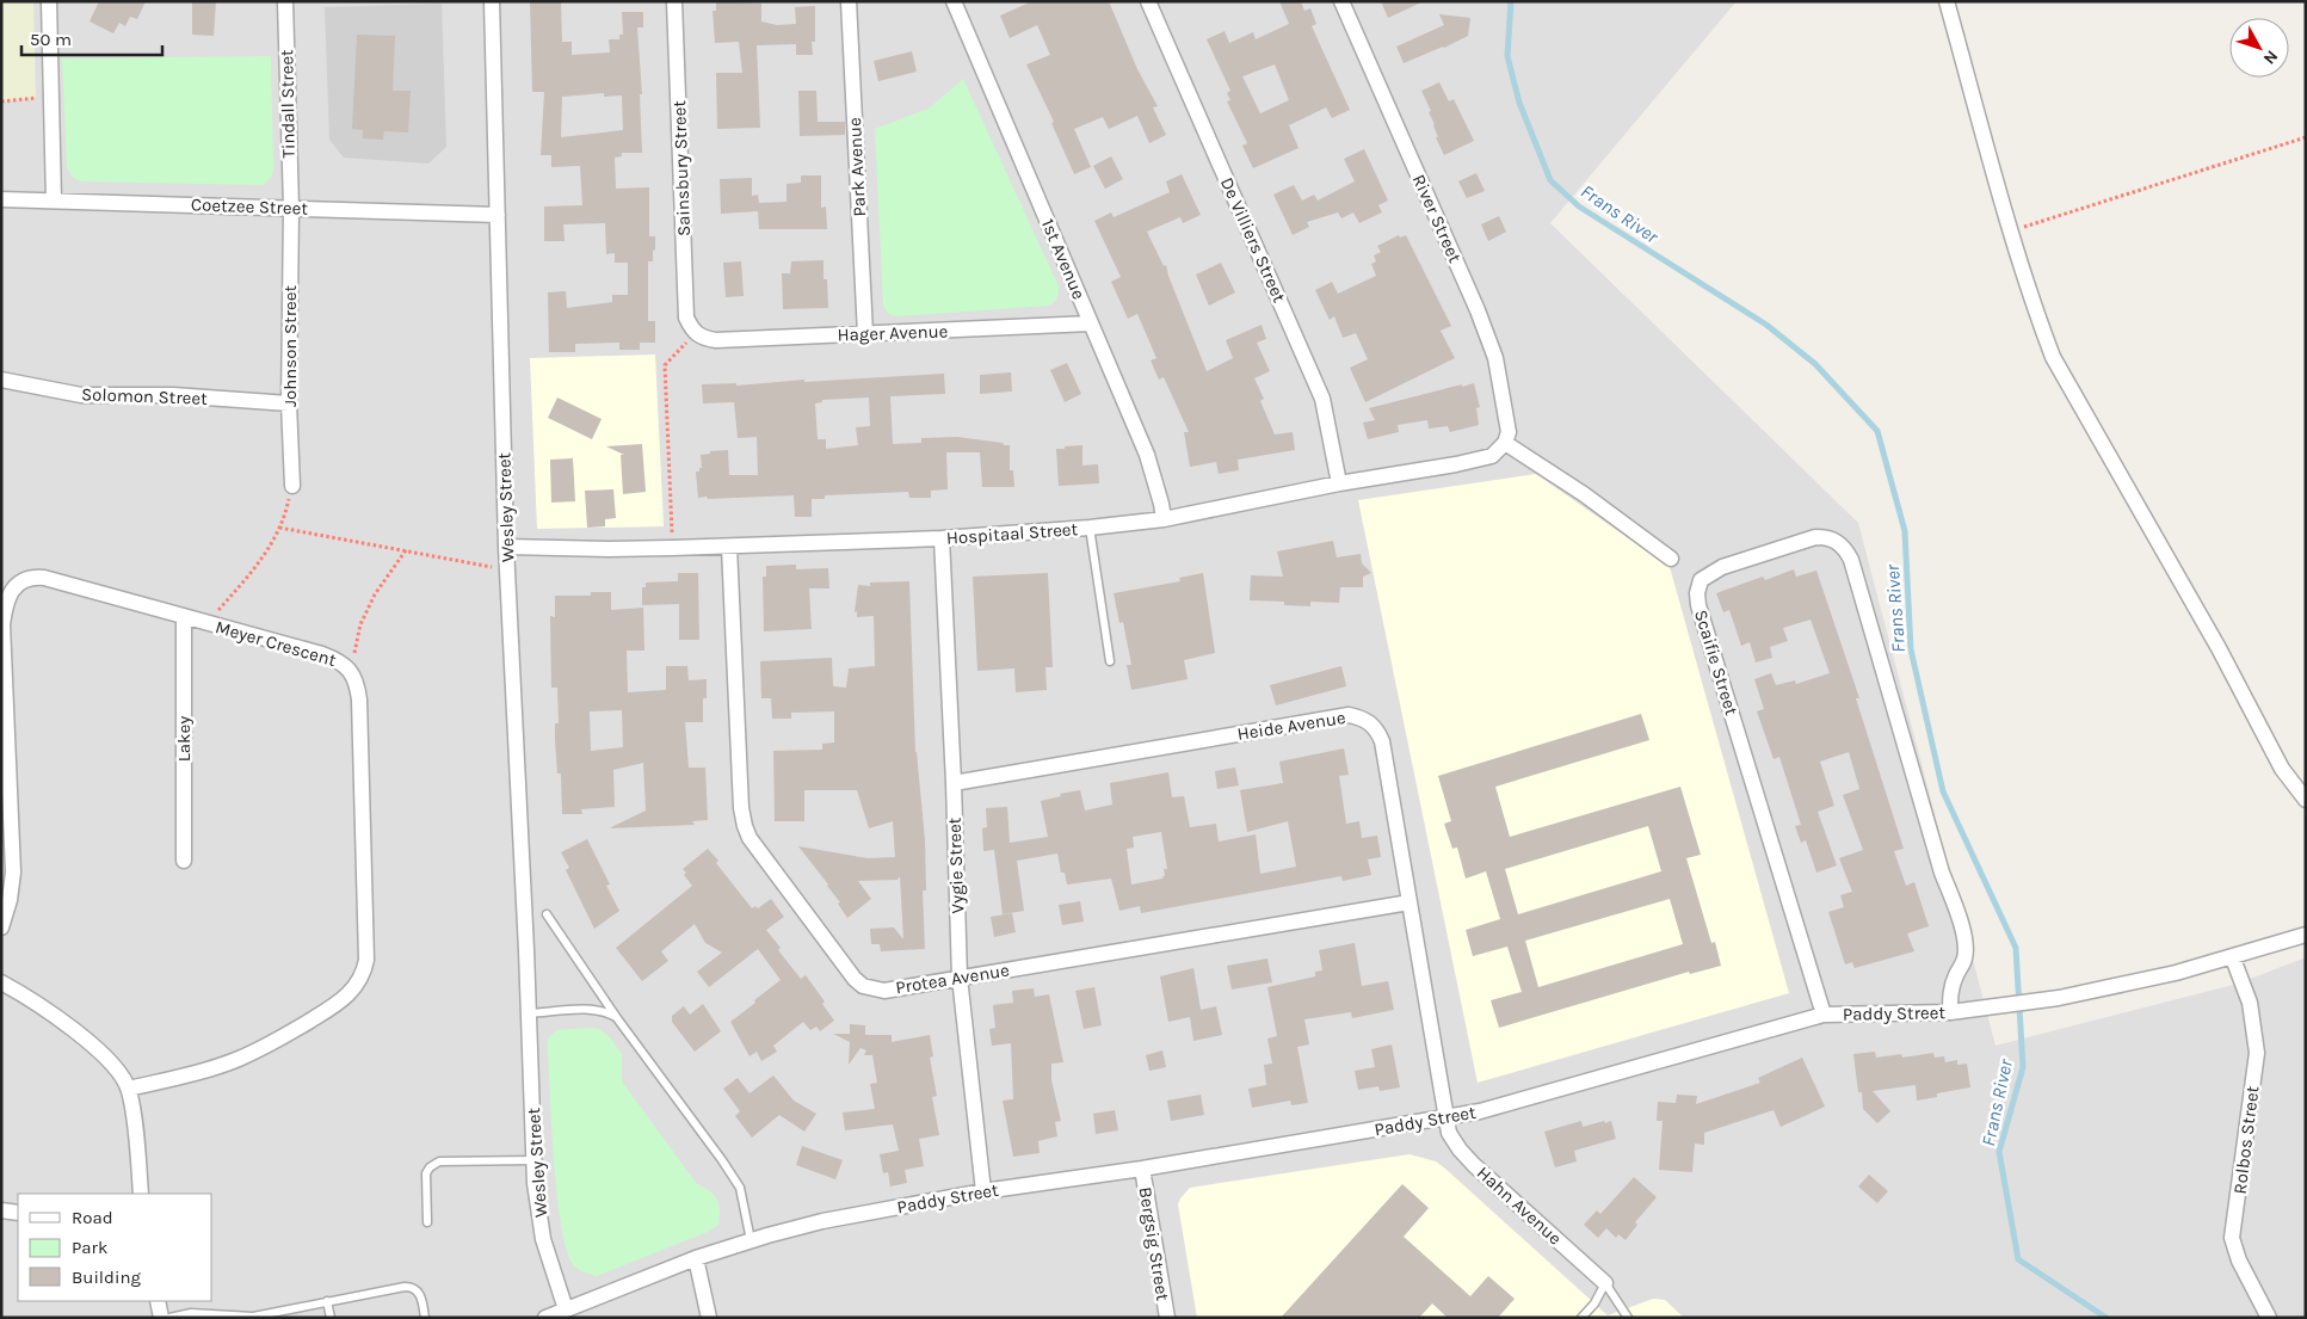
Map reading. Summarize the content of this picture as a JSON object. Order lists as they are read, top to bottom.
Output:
{
  "streets": {
    "street": [
      "Tindall Street",
      "Park Avenue",
      "Sainsbury Street",
      "Coetzee Street",
      "River Street",
      "De Villiers Street",
      "1st Avenue",
      "Hager Avenue",
      "Johnson Street",
      "Solomon Street",
      "Wesley Street",
      "Hospitaal Street",
      "Meyer Crescent",
      "Scaifie Street",
      "Heide Avenue",
      "Lakey",
      "Vygie Street",
      "Protea Avenue",
      "Paddy Street",
      "Rolbos Street",
      "Hahn Avenue",
      "Bergsig Street"
    ]
  },
  "crossings": [
    ["Tindall Street", "Coetzee Street"],
    ["Tindall Street", "Johnson Street"],
    ["Park Avenue", "Hager Avenue"],
    ["Sainsbury Street", "Hager Avenue"],
    ["Coetzee Street", "Johnson Street"],
    ["Coetzee Street", "Wesley Street"],
    ["River Street", "Hospitaal Street"],
    ["De Villiers Street", "Hospitaal Street"],
    ["1st Avenue", "Hager Avenue"],
    ["1st Avenue", "Hospitaal Street"],
    ["Johnson Street", "Solomon Street"],
    ["Wesley Street", "Hospitaal Street"],
    ["Wesley Street", "Paddy Street"],
    ["Hospitaal Street", "Vygie Street"],
    ["Hospitaal Street", "Protea Avenue"],
    ["Meyer Crescent", "Lakey"],
    ["Scaifie Street", "Paddy Street"],
    ["Heide Avenue", "Vygie Street"],
    ["Heide Avenue", "Protea Avenue"],
    ["Heide Avenue", "Paddy Street"],
    ["Heide Avenue", "Hahn Avenue"],
    ["Vygie Street", "Protea Avenue"],
    ["Vygie Street", "Paddy Street"],
    ["Paddy Street", "Rolbos Street"],
    ["Paddy Street", "Hahn Avenue"],
    ["Paddy Street", "Bergsig Street"]
  ],
  "water": ["Frans River"],
  "legend": ["Road", "Park", "Building"],
  "scale_bar": "50 m",
  "north": "bottom right"
}
